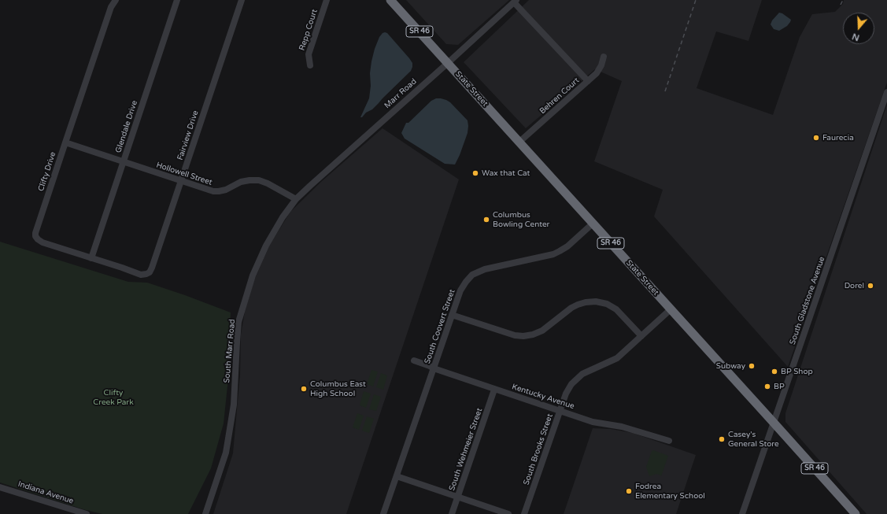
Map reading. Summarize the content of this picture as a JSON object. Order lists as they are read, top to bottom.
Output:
{
  "streets": {
    "highway": ["SR 46", "State Street"],
    "street": [
      "Repp Court",
      "Marr Road",
      "Behren Court",
      "Glendale Drive",
      "Fairview Drive",
      "Clifty Drive",
      "Hollowell Street",
      "South Gladstone Avenue",
      "South Coovert Street",
      "South Marr Road",
      "Kentucky Avenue",
      "South Wehmeier Street",
      "South Brooks Street",
      "Indiana Avenue"
    ]
  },
  "crossings": [
    ["State Street", "Marr Road"],
    ["State Street", "Behren Court"],
    ["State Street", "South Gladstone Avenue"],
    ["State Street", "South Coovert Street"],
    ["State Street", "South Brooks Street"],
    ["Marr Road", "Hollowell Street"],
    ["Marr Road", "South Marr Road"],
    ["Glendale Drive", "Clifty Drive"],
    ["Glendale Drive", "Hollowell Street"],
    ["Fairview Drive", "Clifty Drive"],
    ["Fairview Drive", "Hollowell Street"],
    ["Clifty Drive", "Hollowell Street"],
    ["Hollowell Street", "South Marr Road"],
    ["South Coovert Street", "Kentucky Avenue"],
    ["Kentucky Avenue", "South Wehmeier Street"],
    ["Kentucky Avenue", "South Brooks Street"]
  ],
  "parks": ["Clifty Creek Park"],
  "places": [
    "Faurecia",
    "Wax that Cat",
    "Columbus Bowling Center",
    "Dorel",
    "Subway",
    "BP Shop",
    "BP",
    "Columbus East High School",
    "Casey's General Store",
    "Fodrea Elementary School"
  ],
  "north": "bottom"
}
